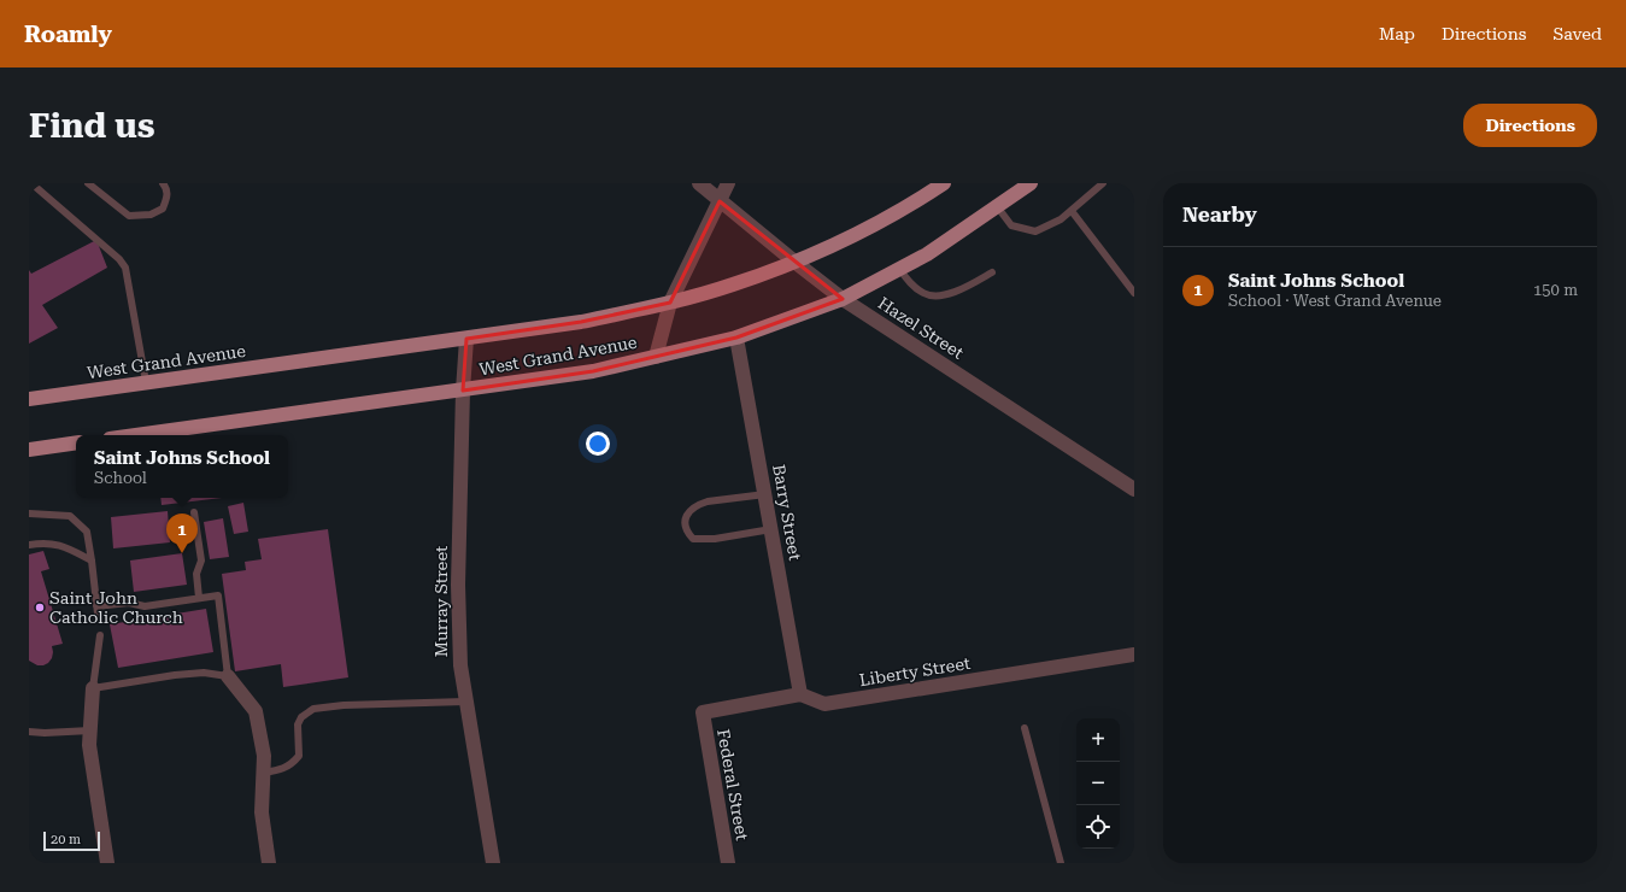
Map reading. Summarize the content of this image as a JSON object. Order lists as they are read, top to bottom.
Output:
{
  "streets": {
    "main road": ["West Grand Avenue"],
    "street": [
      "Hazel Street",
      "Barry Street",
      "Murray Street",
      "Liberty Street",
      "Federal Street"
    ]
  },
  "crossings": [
    ["Hazel Street", "West Grand Avenue"],
    ["West Grand Avenue", "Barry Street"],
    ["West Grand Avenue", "Murray Street"],
    ["Barry Street", "Liberty Street"],
    ["Barry Street", "Federal Street"],
    ["Liberty Street", "Federal Street"]
  ],
  "places": ["Saint John Catholic Church"],
  "scale_bar": "20 m",
  "page": {
    "header": "Roamly",
    "nav": ["Map", "Directions", "Saved"],
    "buttons": "Directions",
    "title": "Find us",
    "heading": "Nearby",
    "list": [
      {
        "mark": "1",
        "name": "Saint Johns School",
        "note": "School · West Grand Avenue",
        "value": "150 m"
      }
    ],
    "popup": ["Saint Johns School", "School"],
    "pins": "1",
    "map_buttons": ["+", "−"],
    "scale": "20 m"
  }
}
